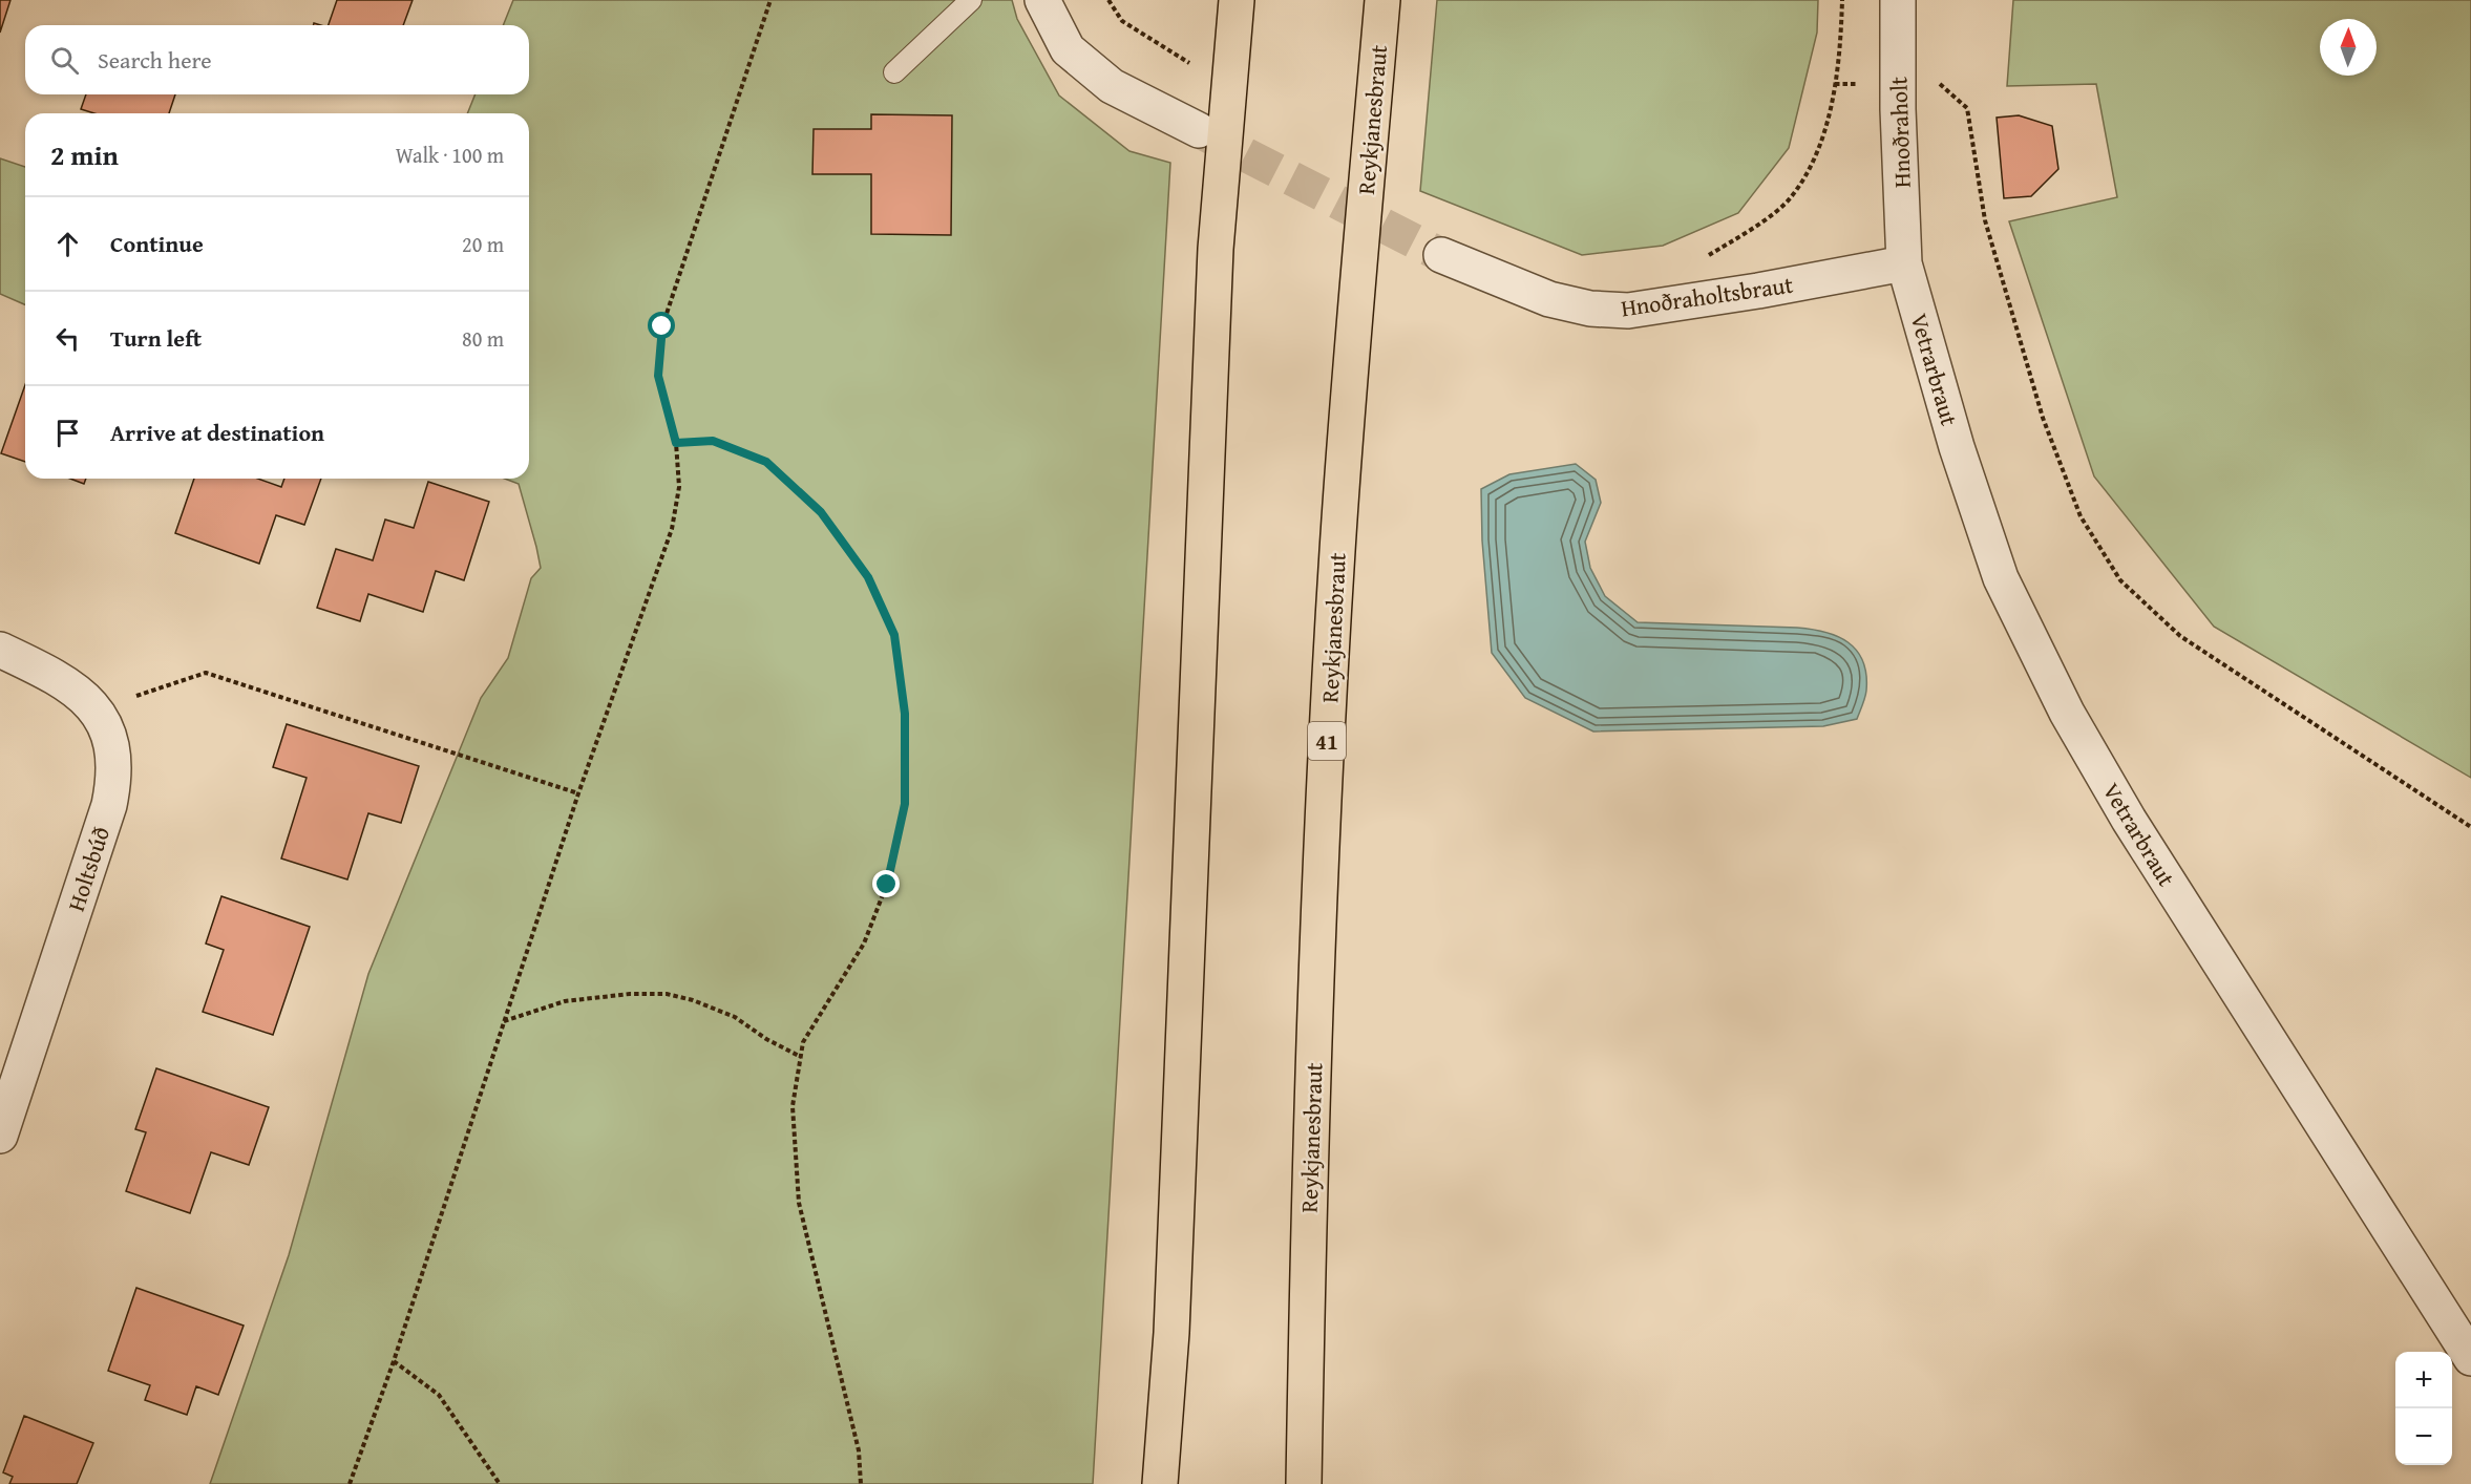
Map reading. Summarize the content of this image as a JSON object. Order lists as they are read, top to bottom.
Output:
{
  "streets": {
    "highway": ["Reykjanesbraut", "41"],
    "street": [
      "Hnoðraholt",
      "Hnoðraholtsbraut",
      "Vetrarbraut",
      "Holtsbúð"
    ]
  },
  "crossings": [
    ["Hnoðraholt", "Hnoðraholtsbraut"],
    ["Hnoðraholt", "Vetrarbraut"],
    ["Hnoðraholtsbraut", "Vetrarbraut"]
  ],
  "north": "top",
  "page": {
    "search": "Search here",
    "heading": ["2 min", "Walk · 100 m"],
    "list": [
      ["Continue", "20 m"],
      ["Turn left", "80 m"],
      "Arrive at destination"
    ],
    "map_buttons": ["+", "−"]
  }
}
